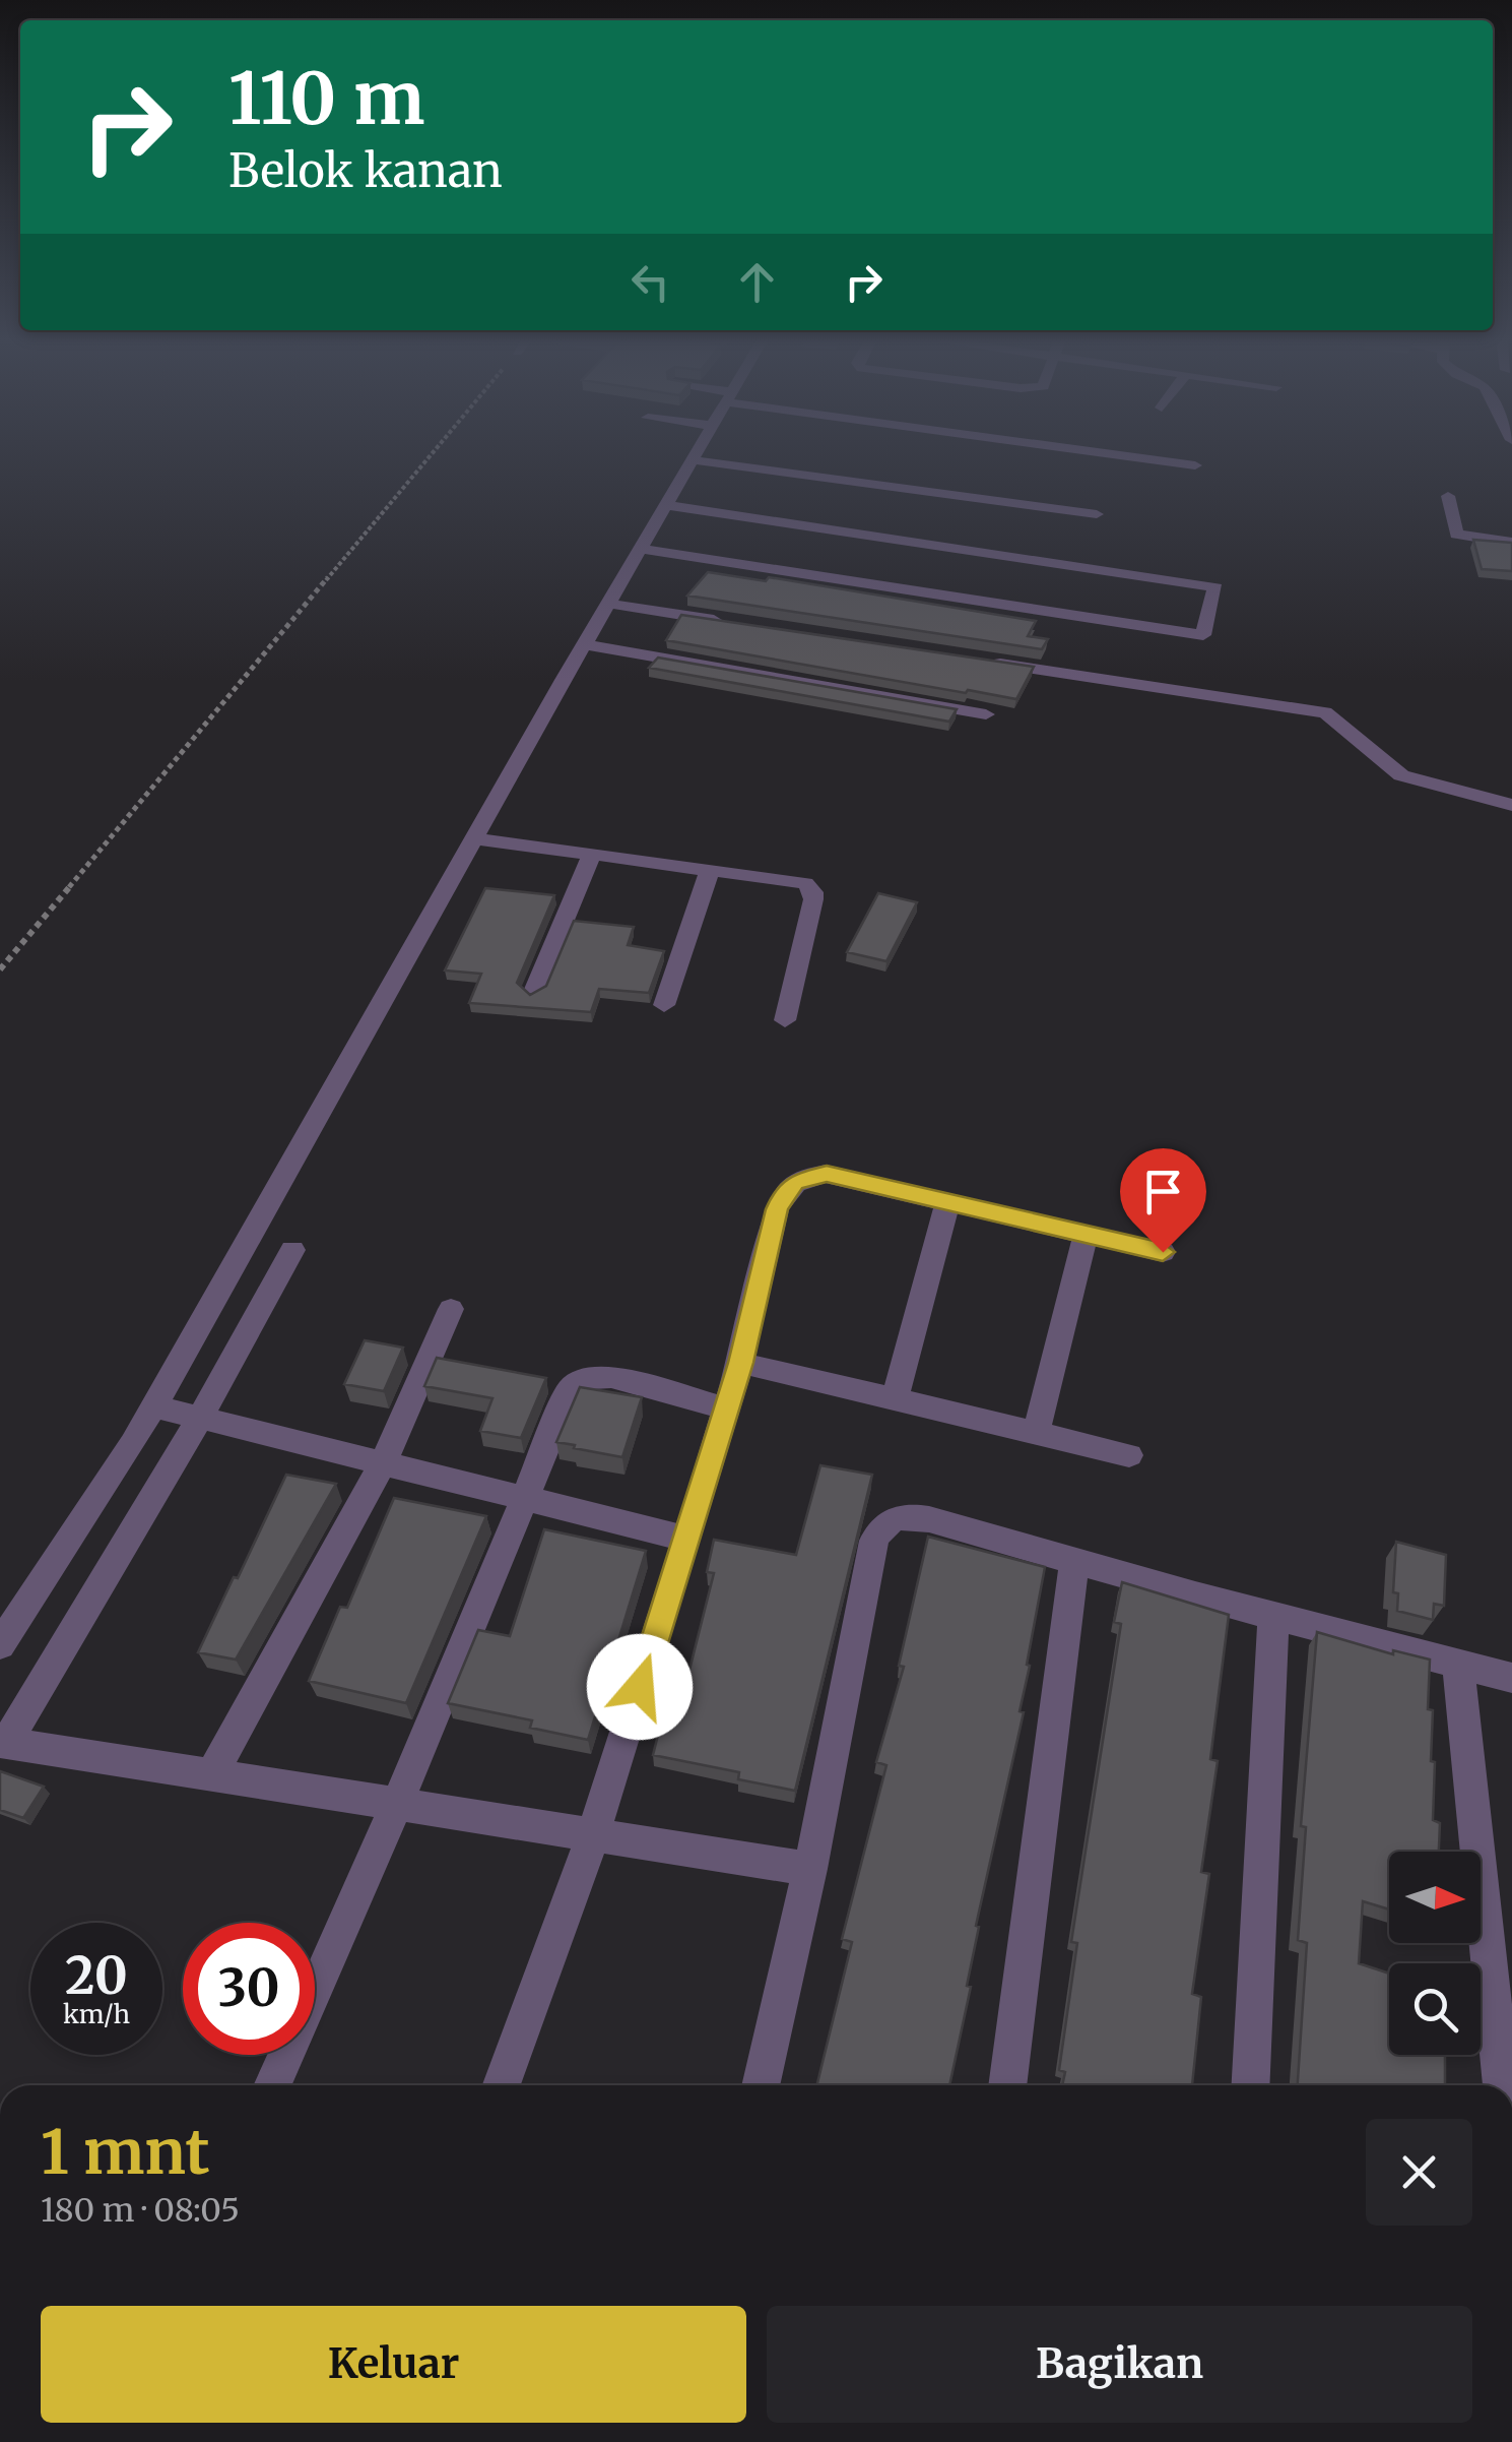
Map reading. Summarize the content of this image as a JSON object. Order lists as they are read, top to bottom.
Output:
{
  "north": "right",
  "page": {
    "turn": ["110 m", "Belok kanan"],
    "speed": "20 km/h",
    "limit": "30",
    "heading": ["1 mnt", "180 m · 08:05"],
    "buttons": ["Keluar", "Bagikan"]
  }
}
